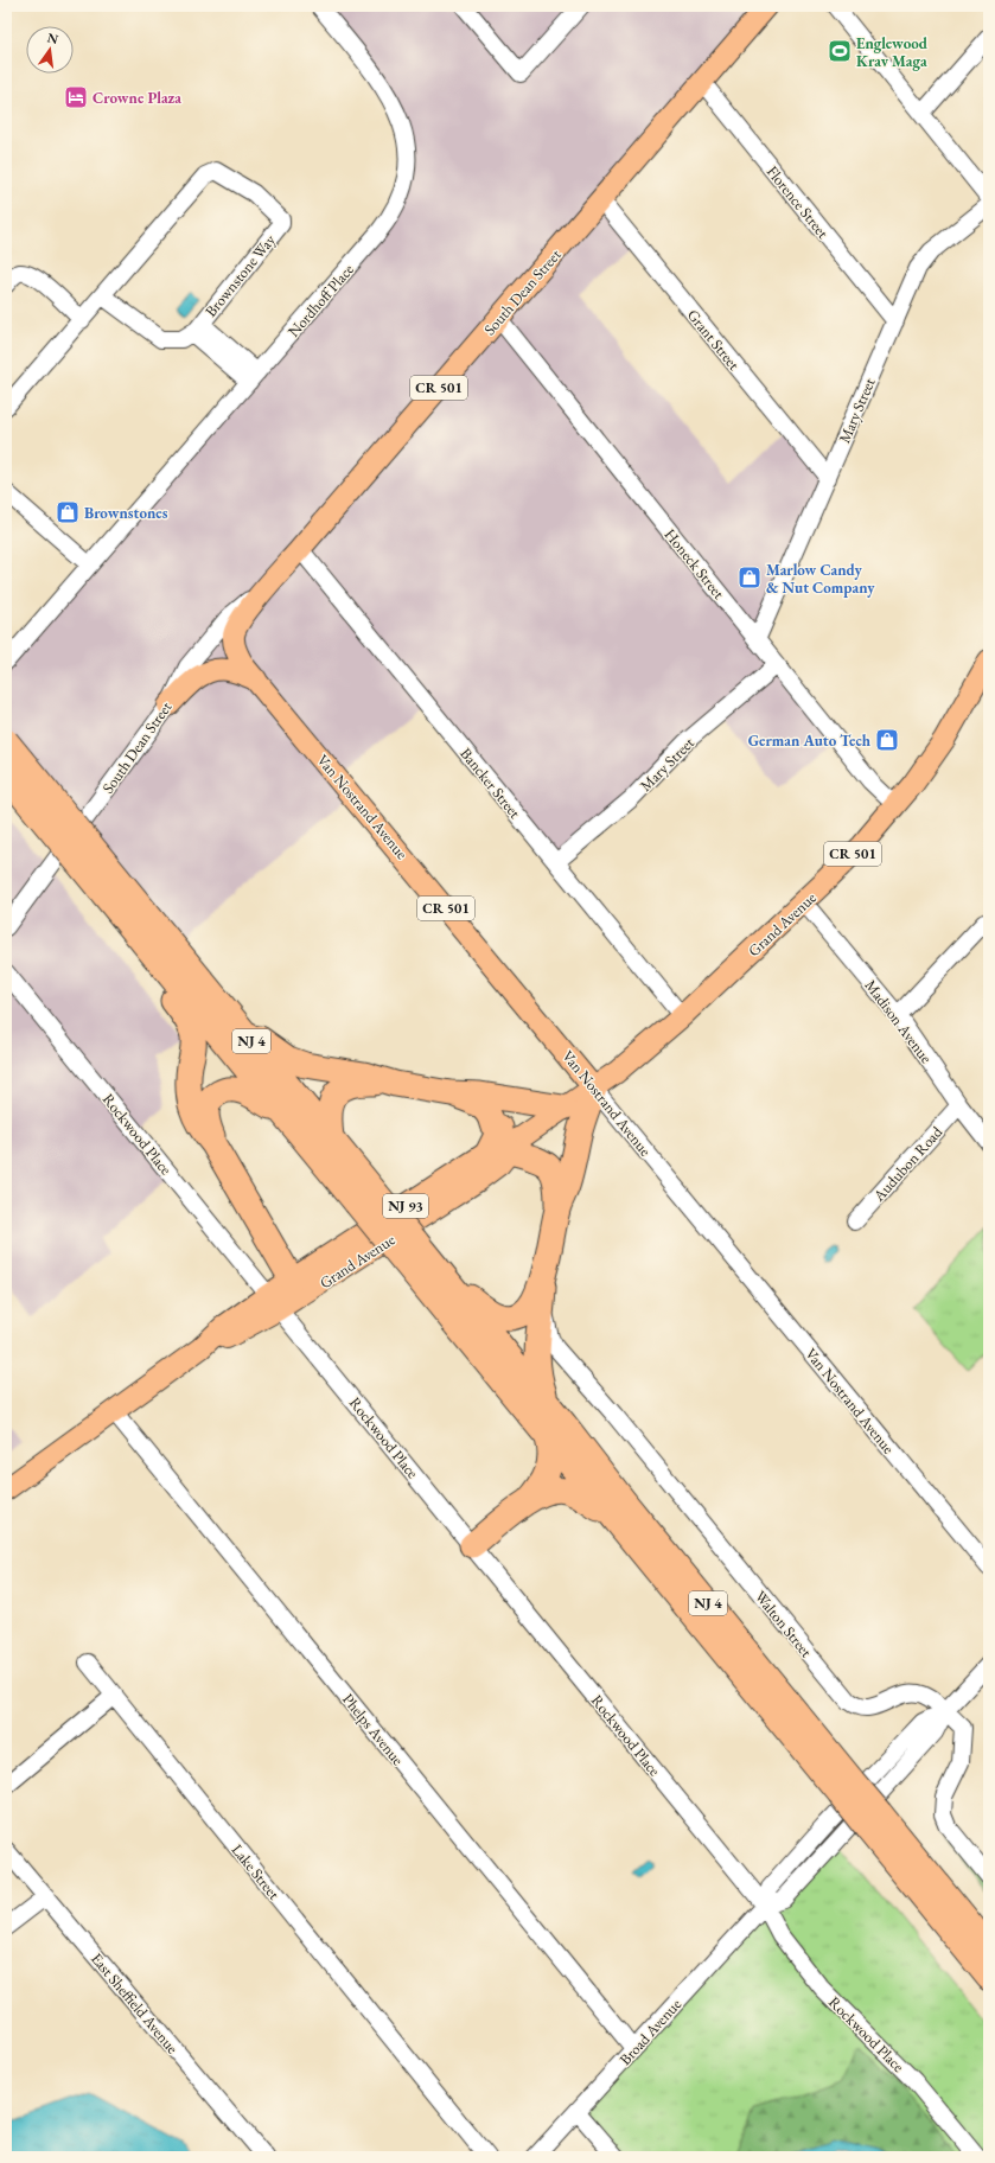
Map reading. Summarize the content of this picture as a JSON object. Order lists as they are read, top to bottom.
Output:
{
  "streets": {
    "highway": ["NJ 4"],
    "main road": [
      "South Dean Street",
      "CR 501",
      "Van Nostrand Avenue",
      "Grand Avenue",
      "NJ 93"
    ],
    "street": [
      "Florence Street",
      "Brownstone Way",
      "Nordhoff Place",
      "Grant Street",
      "Mary Street",
      "Honeck Street",
      "Bancker Street",
      "Madison Avenue",
      "Rockwood Place",
      "Audubon Road",
      "Walton Street",
      "Phelps Avenue",
      "Lake Street",
      "East Sheffield Avenue",
      "Broad Avenue"
    ]
  },
  "crossings": [
    ["Florence Street", "South Dean Street"],
    ["Florence Street", "Mary Street"],
    ["South Dean Street", "Grant Street"],
    ["South Dean Street", "Honeck Street"],
    ["South Dean Street", "Bancker Street"],
    ["South Dean Street", "Van Nostrand Avenue"],
    ["Grant Street", "Mary Street"],
    ["Mary Street", "Honeck Street"],
    ["Mary Street", "Bancker Street"],
    ["Honeck Street", "Grand Avenue"],
    ["Bancker Street", "Grand Avenue"],
    ["Van Nostrand Avenue", "Grand Avenue"],
    ["Grand Avenue", "Madison Avenue"],
    ["Grand Avenue", "Rockwood Place"],
    ["Grand Avenue", "Phelps Avenue"],
    ["Madison Avenue", "Audubon Road"],
    ["Rockwood Place", "Broad Avenue"],
    ["Walton Street", "Broad Avenue"],
    ["Phelps Avenue", "Broad Avenue"]
  ],
  "places": {
    "sports": ["Englewood Krav Maga"],
    "hotel": ["Crowne Plaza"],
    "shop": ["Brownstones", "Marlow Candy & Nut Company", "German Auto Tech"]
  },
  "north": "top"
}
